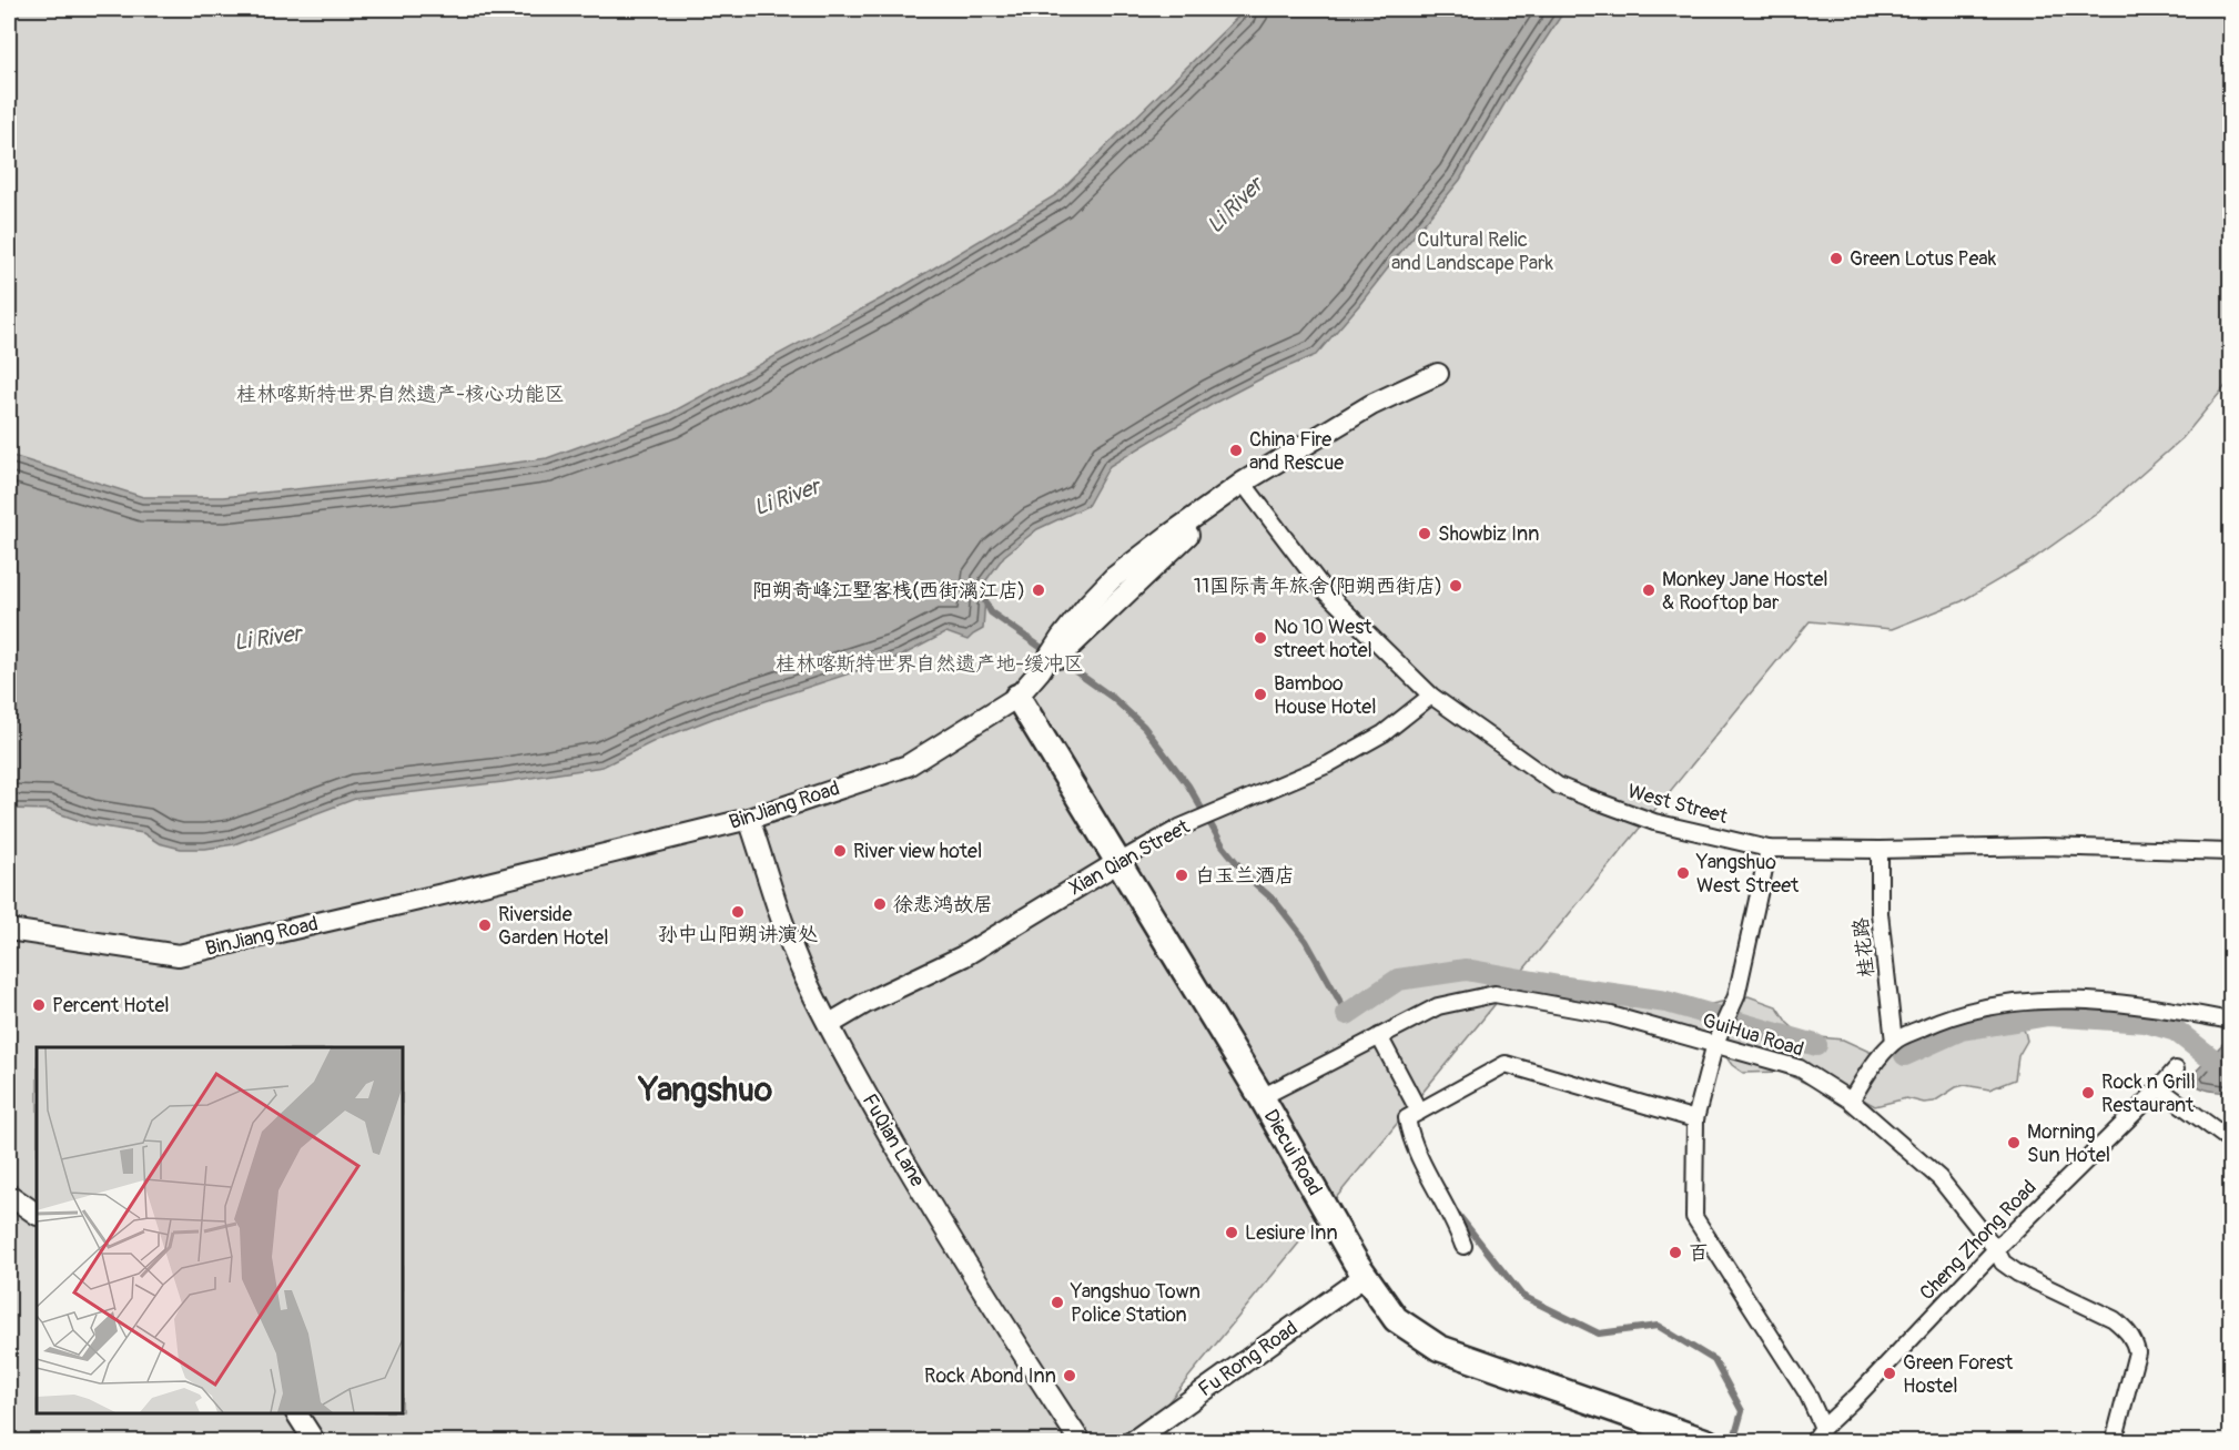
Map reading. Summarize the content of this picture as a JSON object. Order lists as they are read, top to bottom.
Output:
{
  "streets": {
    "street": [
      "West Street",
      "BinJiang Road",
      "Xian Qian Street",
      "桂花路",
      "GuiHua Road",
      "FuQian Lane",
      "Diecui Road",
      "Cheng Zhong Road",
      "Fu Rong Road"
    ]
  },
  "crossings": [
    ["West Street", "BinJiang Road"],
    ["West Street", "Xian Qian Street"],
    ["West Street", "桂花路"],
    ["BinJiang Road", "FuQian Lane"],
    ["BinJiang Road", "Diecui Road"],
    ["Xian Qian Street", "FuQian Lane"],
    ["Xian Qian Street", "Diecui Road"],
    ["GuiHua Road", "Diecui Road"],
    ["GuiHua Road", "Cheng Zhong Road"],
    ["Diecui Road", "Fu Rong Road"]
  ],
  "districts": ["Yangshuo"],
  "water": ["Li River"],
  "parks": ["Cultural Relic and Landscape Park", "桂林喀斯特世界自然遗产-核心功能区", "桂林喀斯特世界自然遗产地-缓冲区"],
  "places": [
    "Green Lotus Peak",
    "China Fire and Rescue",
    "Showbiz Inn",
    "11国际青年旅舍(阳朔西街店)",
    "阳朔奇峰江墅客栈(西街漓江店)",
    "Monkey Jane Hostel & Rooftop bar",
    "No 10 West street hotel",
    "Bamboo House Hotel",
    "River view hotel",
    "Yangshuo West Street",
    "白玉兰酒店",
    "徐悲鸿故居",
    "孙中山阳朔讲演处",
    "Riverside Garden Hotel",
    "Percent Hotel",
    "Rock n Grill Restaurant",
    "Morning Sun Hotel",
    "Lesiure Inn",
    "百",
    "Yangshuo Town Police Station",
    "Green Forest Hostel",
    "Rock Abond Inn"
  ]
}
